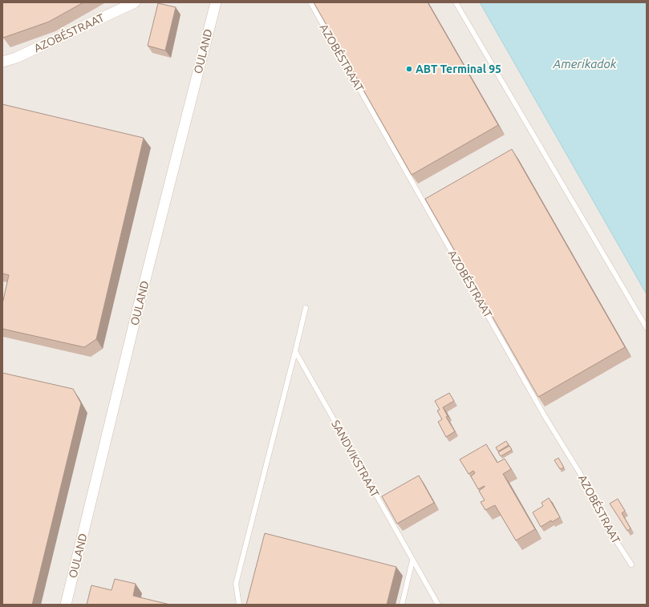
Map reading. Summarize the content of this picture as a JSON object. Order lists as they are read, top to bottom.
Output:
{
  "streets": {
    "street": ["AZOBÉSTRAAT", "OULAND"],
    "lane": ["SANDVIKSTRAAT"]
  },
  "water": ["Amerikadok"],
  "places": ["ABT Terminal 95"]
}
